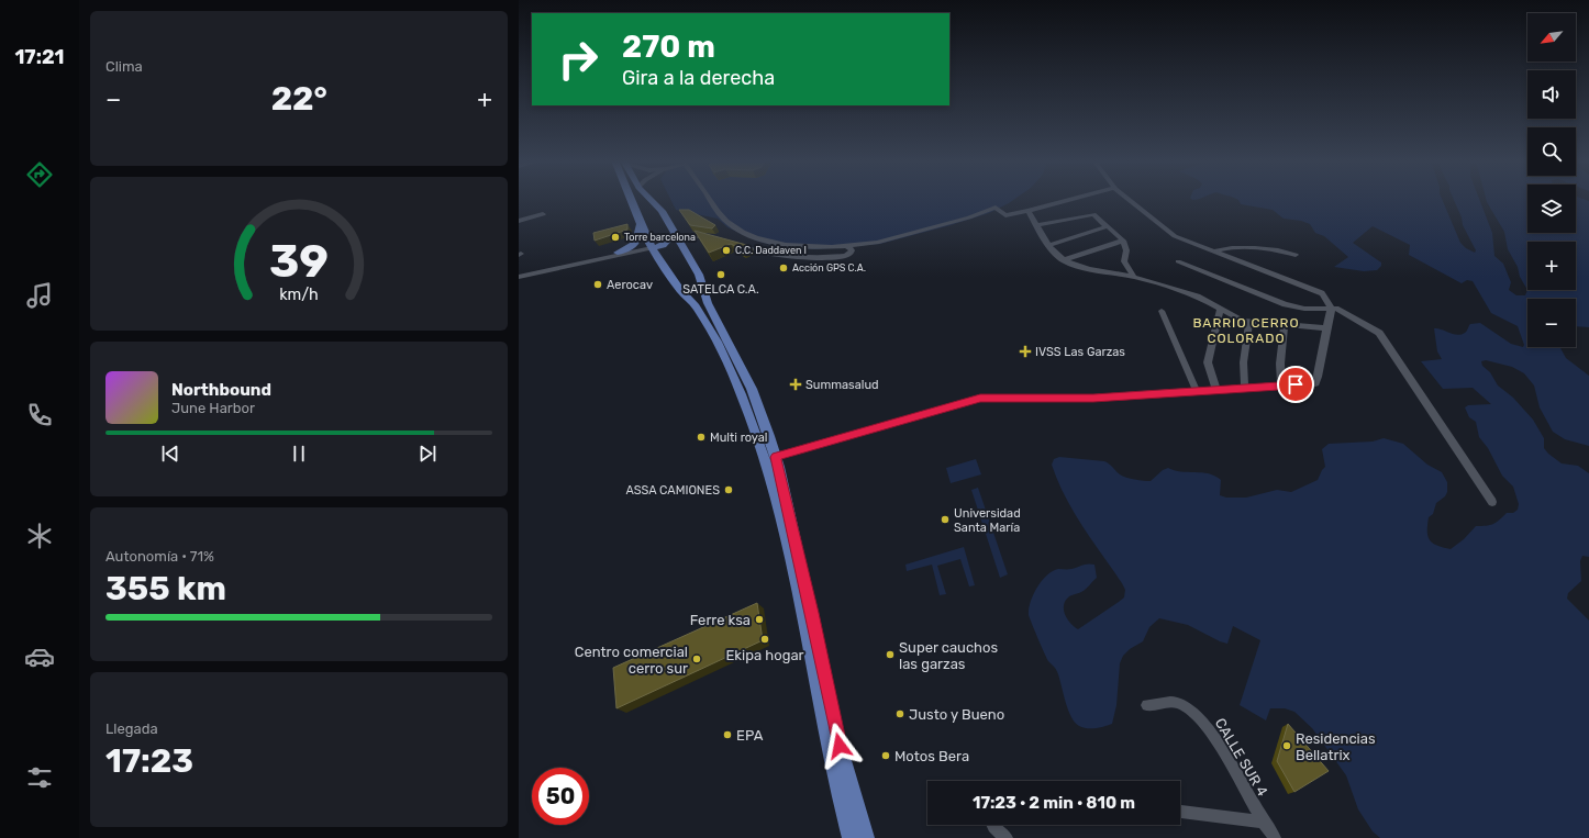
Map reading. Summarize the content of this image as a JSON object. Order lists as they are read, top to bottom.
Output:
{
  "streets": {
    "street": ["CALLE SUR 4"]
  },
  "districts": ["BARRIO CERRO COLORADO"],
  "places": {
    "other": [
      "Torre barcelona",
      "C.C. Daddaven I",
      "Acción GPS C.A.",
      "SATELCA C.A.",
      "Aerocav",
      "Multi royal",
      "ASSA CAMIONES",
      "Universidad Santa María",
      "Ferre ksa",
      "Ekipa hogar",
      "Super cauchos las garzas",
      "Centro comercial cerro sur",
      "Justo y Bueno",
      "EPA",
      "Residencias Bellatrix",
      "Motos Bera"
    ],
    "health": ["IVSS Las Garzas", "Summasalud"]
  },
  "north": "bottom left",
  "page": {
    "tabs": "17:21",
    "tile": [
      "Clima",
      ["Autonomía · 71%", "355 km"],
      ["Llegada", "17:23"]
    ],
    "map_buttons": ["+", "−"],
    "turn": ["270 m", "Gira a la derecha"],
    "heat": ["−", "22°", "+"],
    "song": ["Northbound", "June Harbor"],
    "limit": "50",
    "trip": "17:23 · 2 min · 810 m",
    "gauge": ["39", "km/h"]
  }
}
